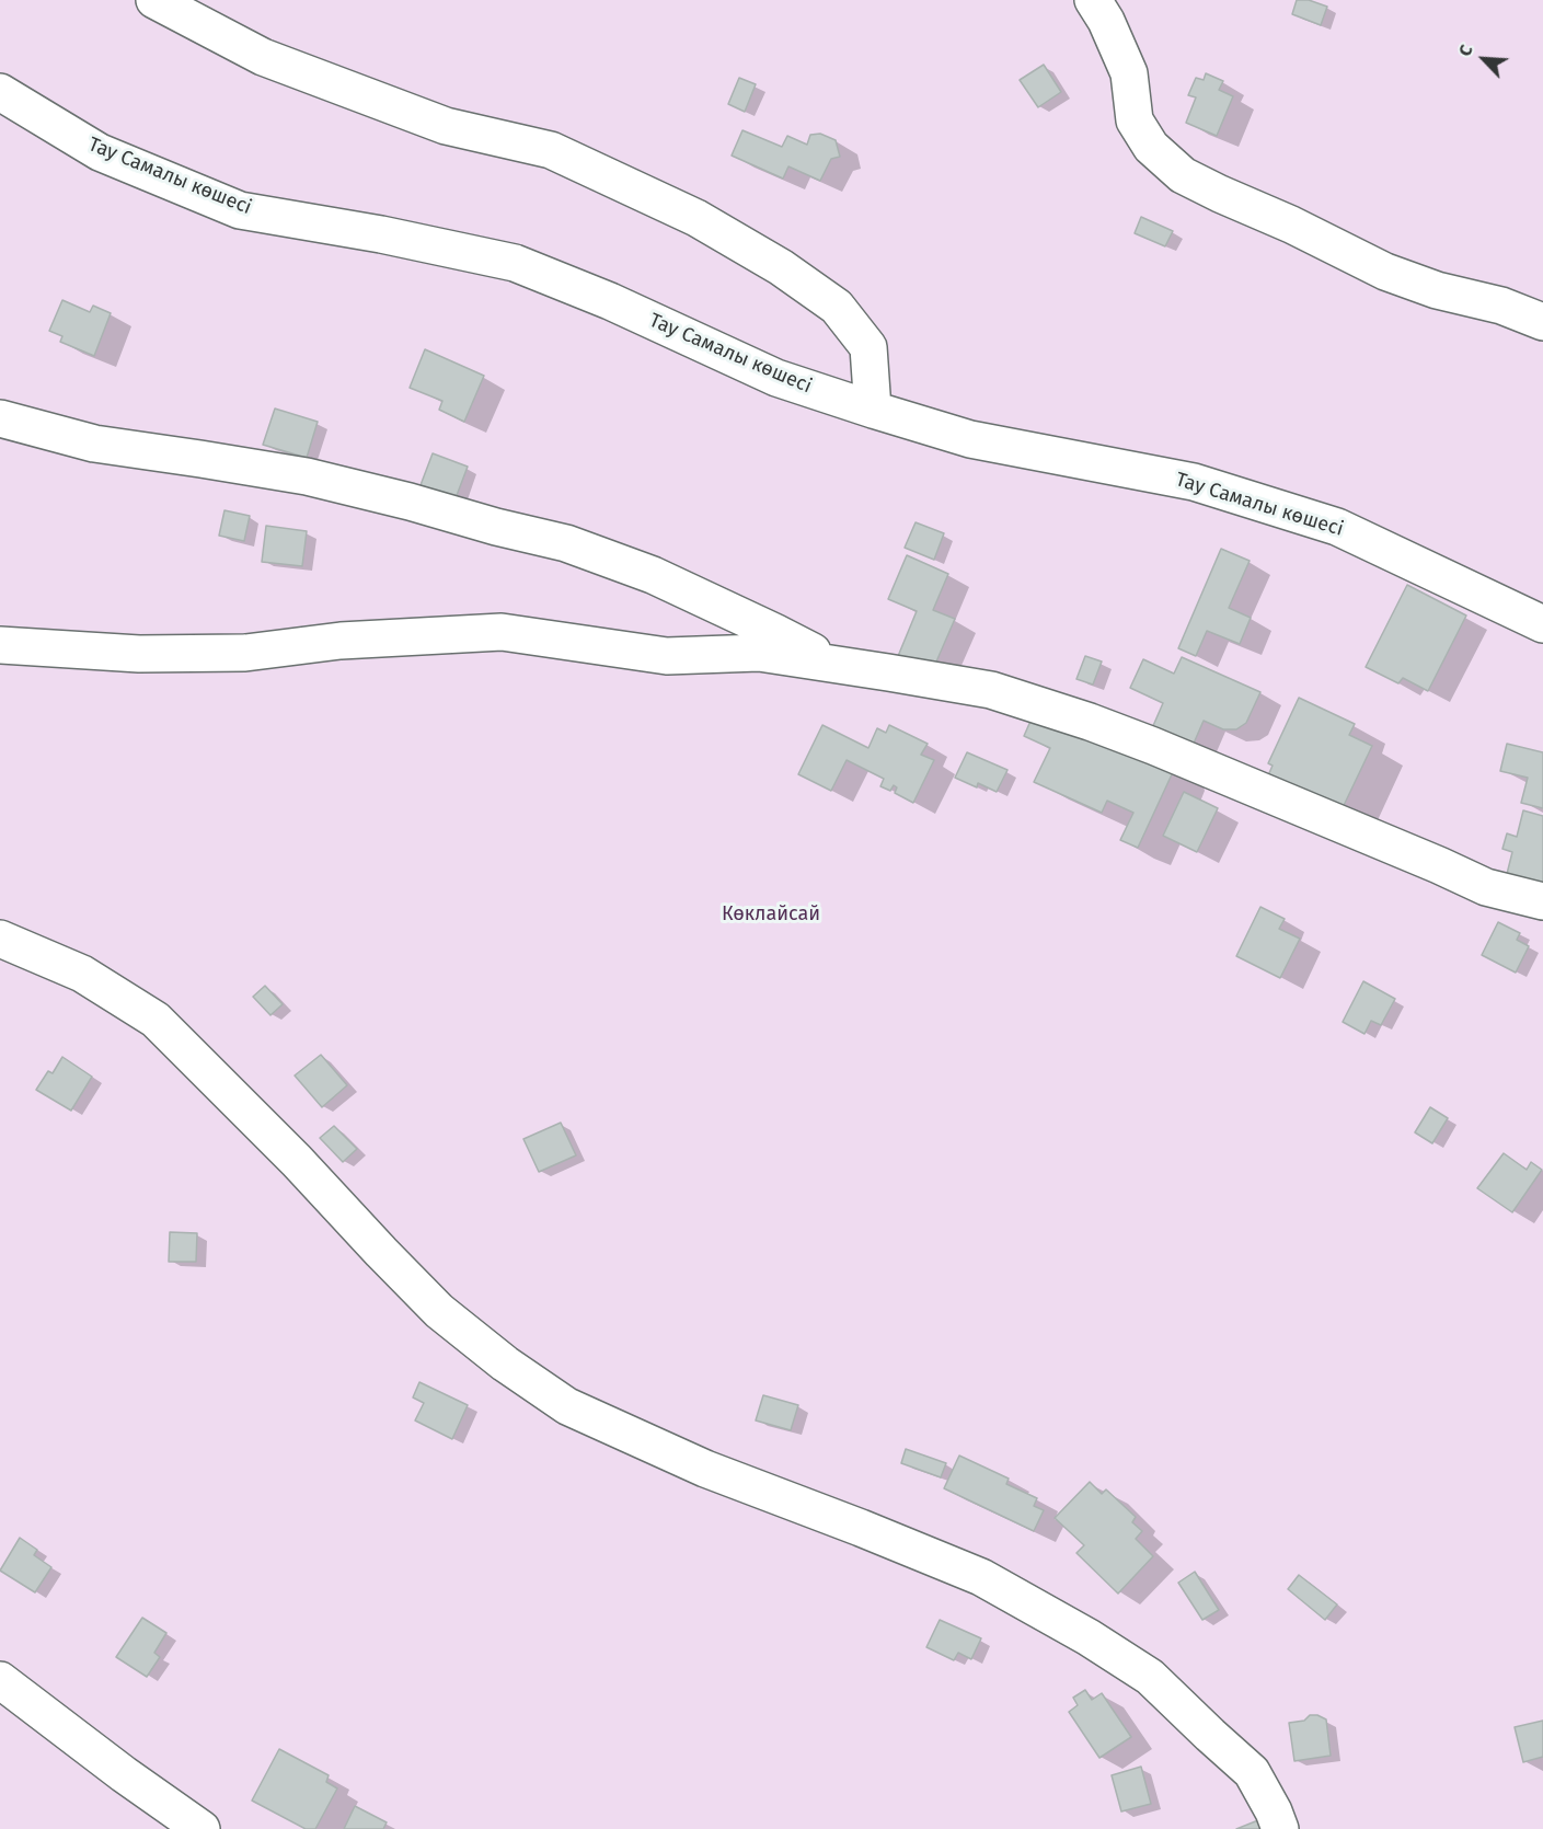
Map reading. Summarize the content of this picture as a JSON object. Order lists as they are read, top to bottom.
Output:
{
  "streets": {
    "street": ["Тау Самалы көшесі"]
  },
  "parks": ["Көклайсай"],
  "north": "top left"
}
